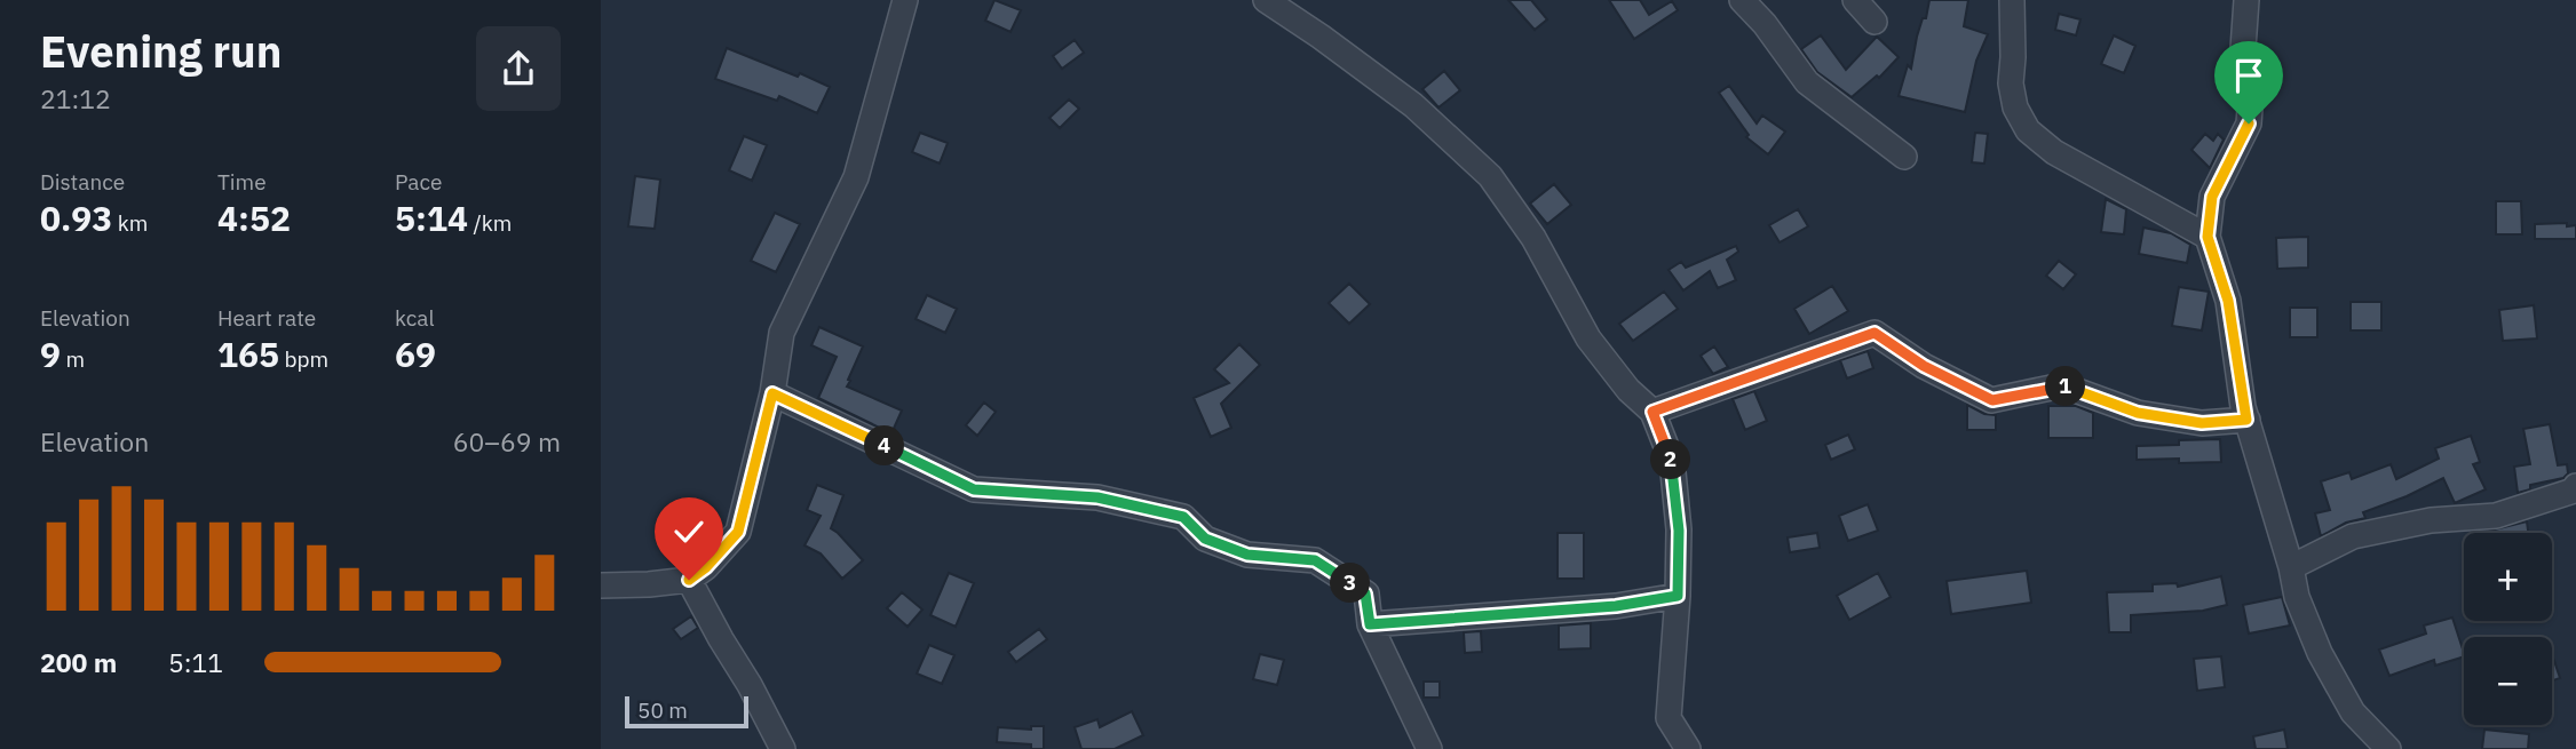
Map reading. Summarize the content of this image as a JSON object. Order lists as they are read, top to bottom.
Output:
{
  "scale_bar": "50 m",
  "page": {
    "heading": ["Evening run", "21:12"],
    "stats": [
      ["Distance", "0.93 km"],
      ["Time", "4:52"],
      ["Pace", "5:14 /km"],
      ["Elevation", "9 m"],
      ["Heart rate", "165 bpm"],
      ["kcal", "69"]
    ],
    "pins": [
      "1",
      "4",
      "2",
      "3"
    ],
    "chart": ["Elevation", "60–69 m"],
    "map_buttons": ["+", "−"],
    "list": [
      {
        "name": "200 m",
        "note": "5:11"
      }
    ],
    "scale": "50 m"
  }
}
